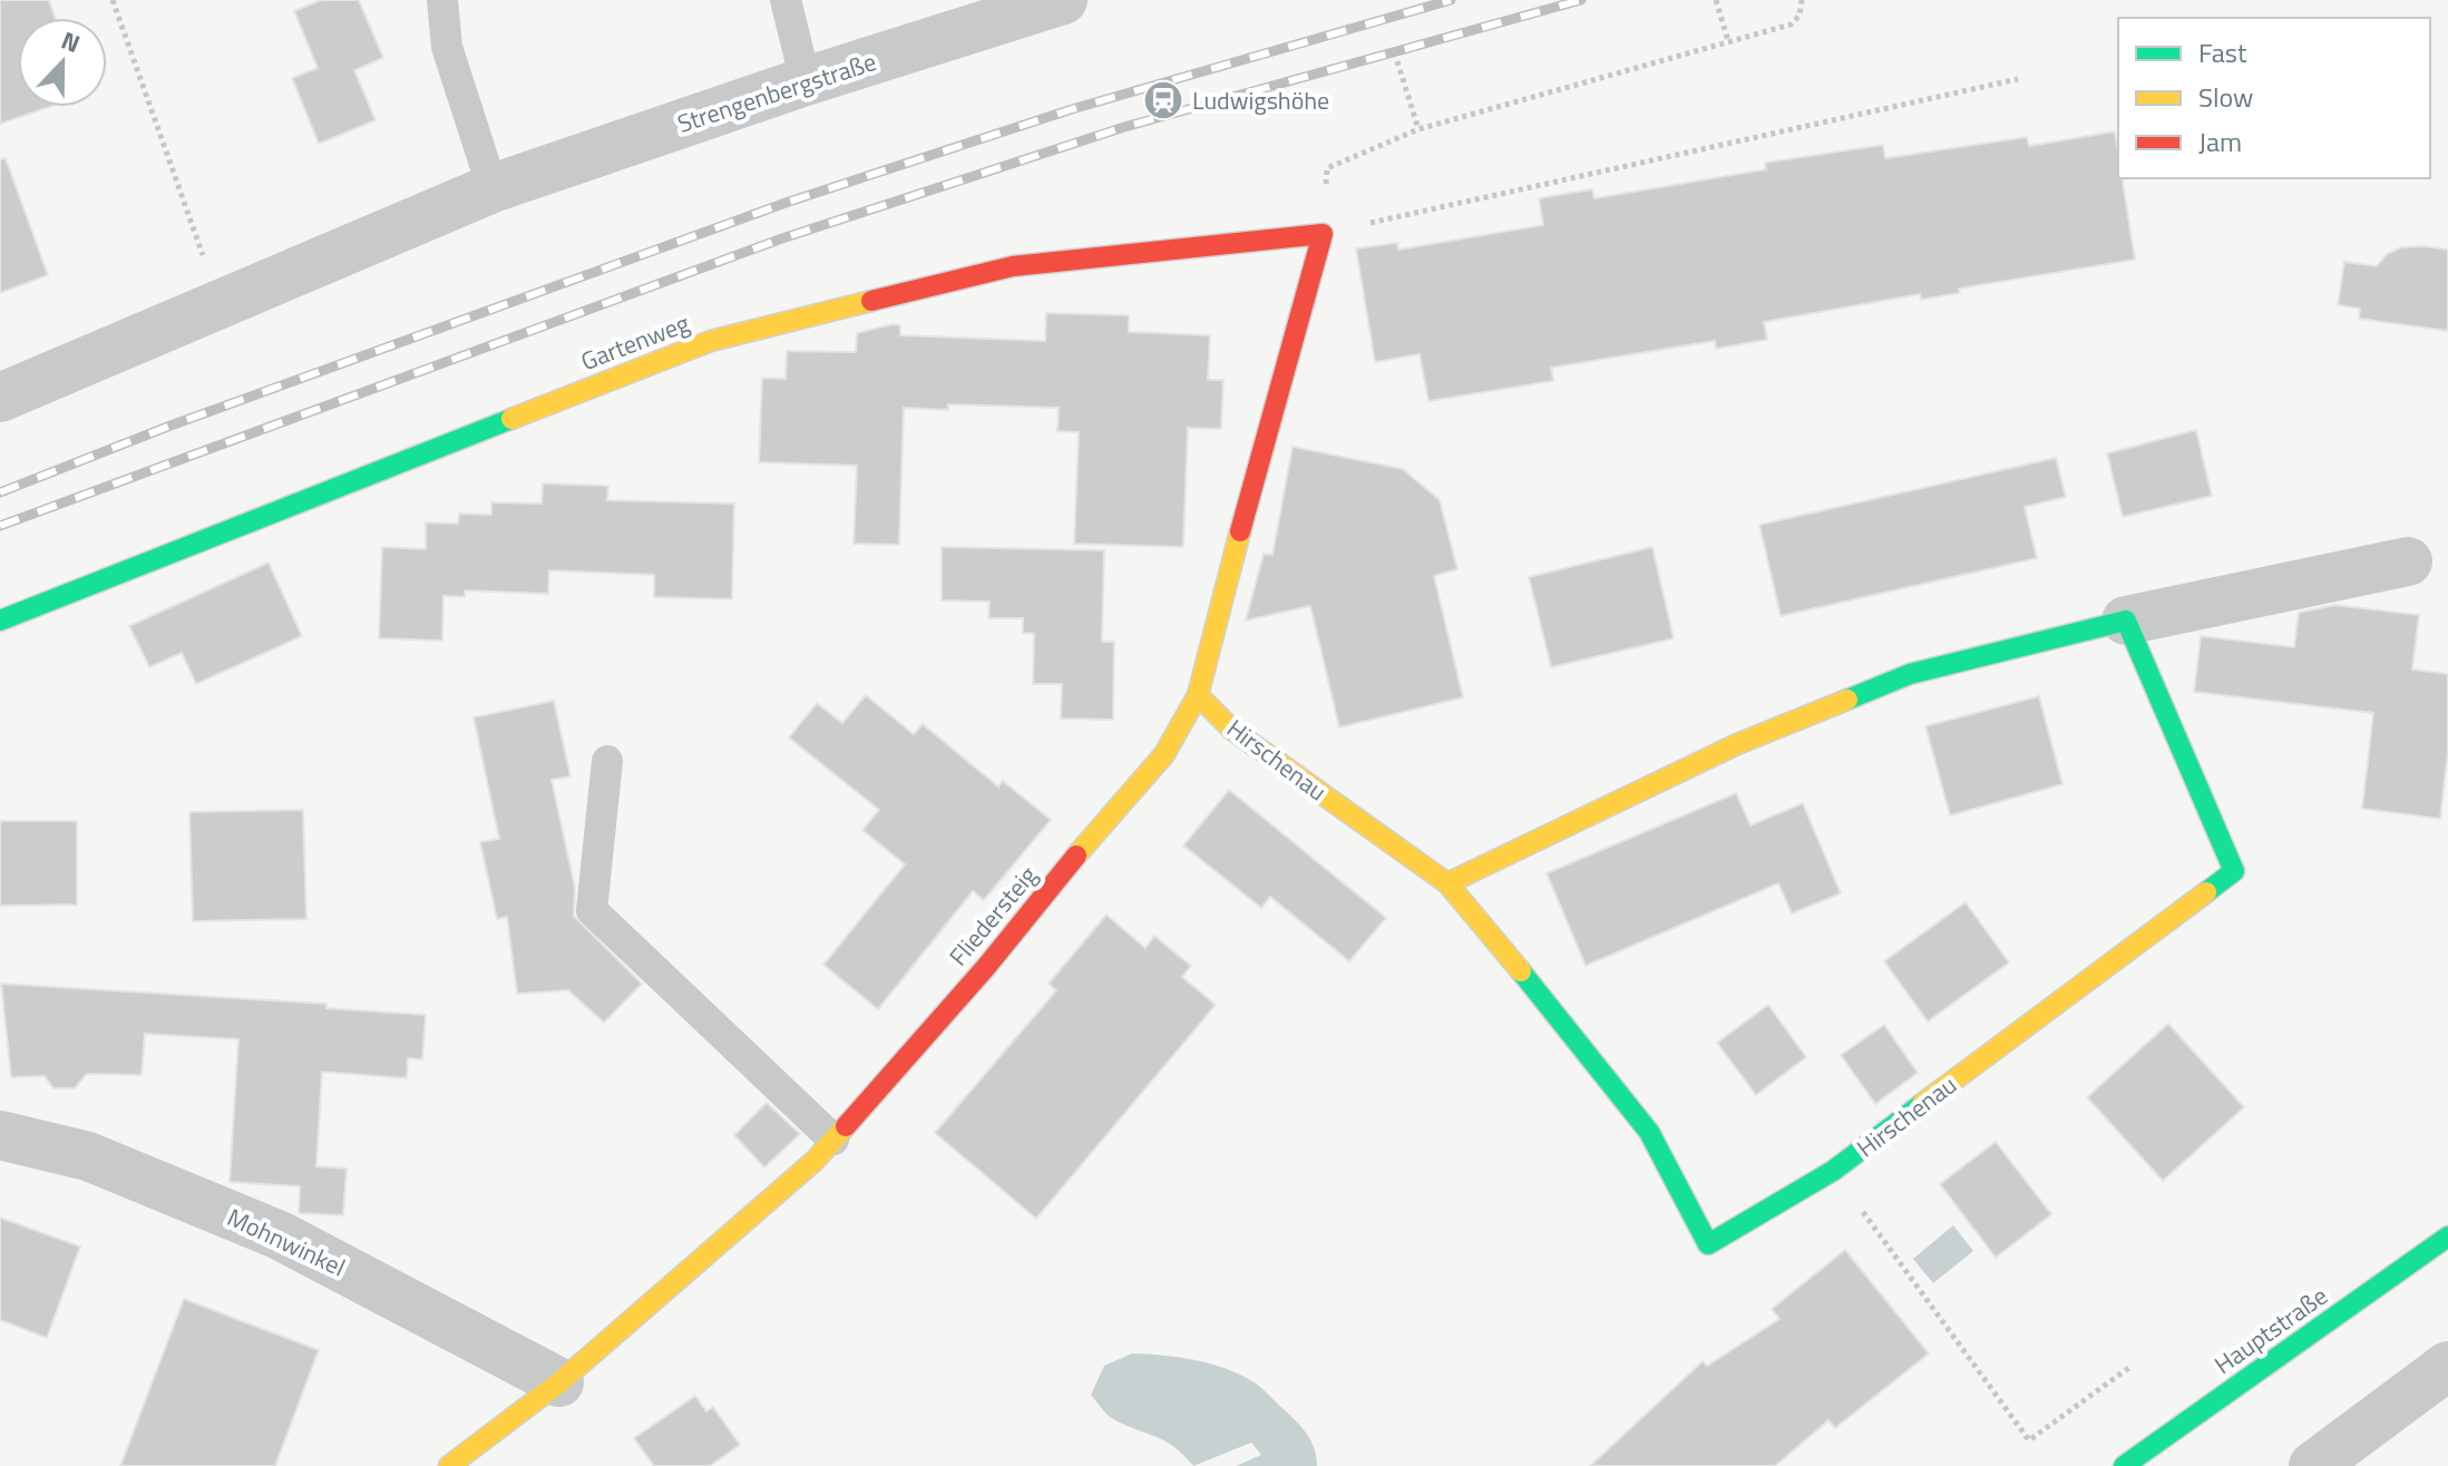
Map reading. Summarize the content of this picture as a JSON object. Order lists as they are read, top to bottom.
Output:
{
  "streets": {
    "street": [
      "Strengenbergstraße",
      "Gartenweg",
      "Hirschenau",
      "Fliedersteig",
      "Mohnwinkel",
      "Hauptstraße"
    ]
  },
  "crossings": [
    ["Gartenweg", "Fliedersteig"],
    ["Hirschenau", "Fliedersteig"],
    ["Fliedersteig", "Mohnwinkel"]
  ],
  "places": {
    "station": ["Ludwigshöhe"]
  },
  "legend": ["Fast", "Slow", "Jam"],
  "north": "top"
}
